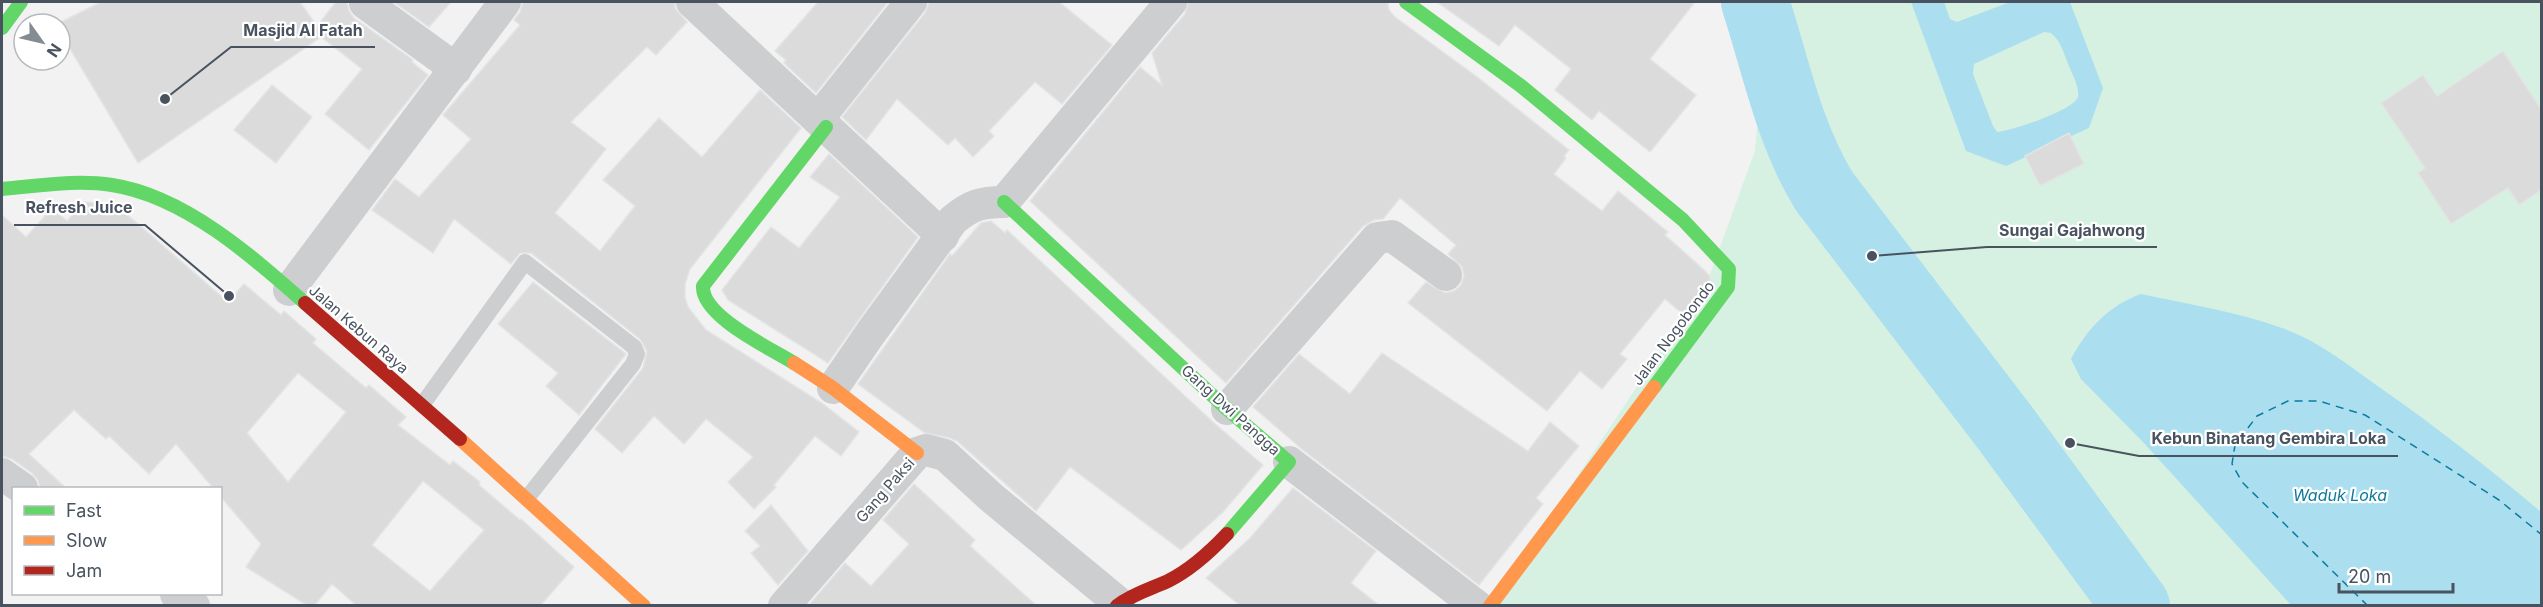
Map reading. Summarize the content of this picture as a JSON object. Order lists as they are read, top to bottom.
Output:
{
  "streets": {
    "street": [
      "Jalan Kebun Raya",
      "Jalan Nogobondo",
      "Gang Dwi Pangga",
      "Gang Paksi"
    ]
  },
  "crossings": [
    ["Gang Dwi Pangga", "Gang Paksi"]
  ],
  "water": ["Waduk Loka"],
  "places": [
    "Masjid Al Fatah",
    "Sungai Gajahwong",
    "Refresh Juice",
    "Kebun Binatang Gembira Loka"
  ],
  "legend": ["Fast", "Slow", "Jam"],
  "scale_bar": "20 m",
  "north": "bottom right"
}
